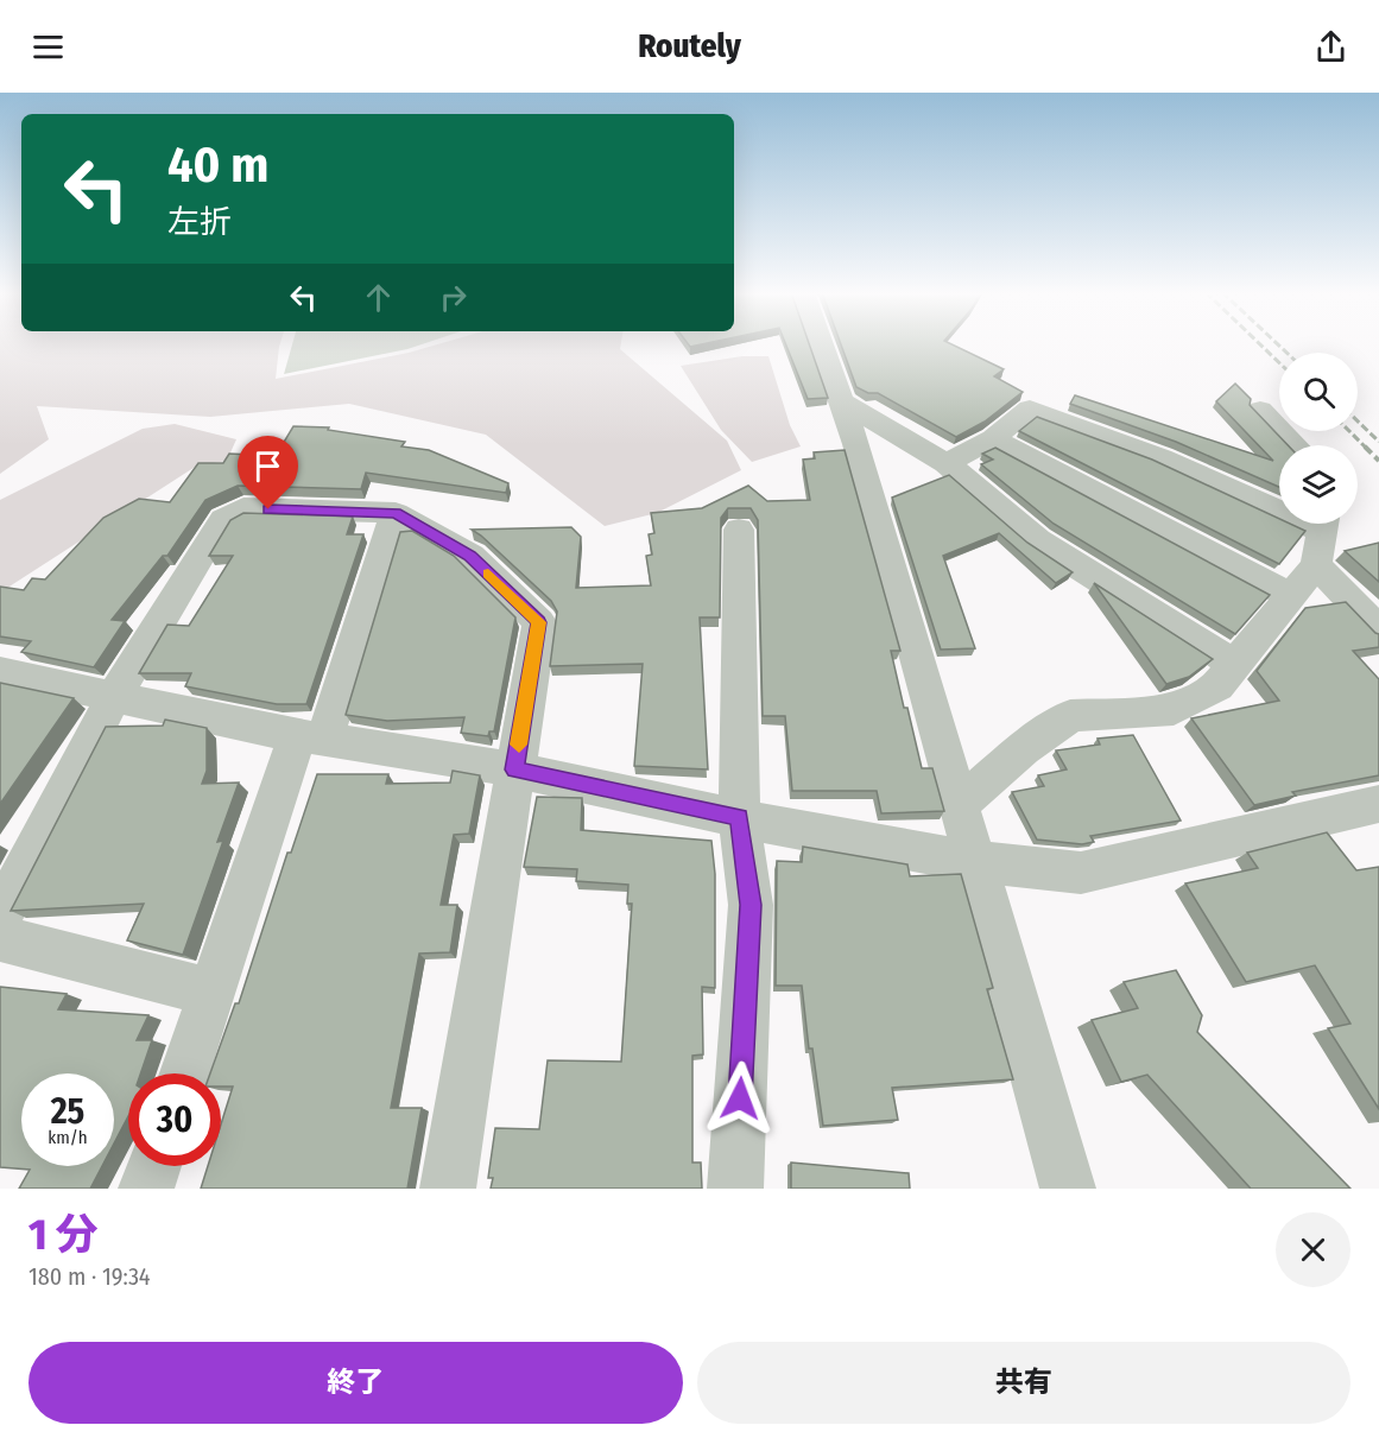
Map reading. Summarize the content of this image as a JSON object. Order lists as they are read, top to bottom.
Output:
{
  "page": {
    "header": "Routely",
    "turn": ["40 m", "左折"],
    "speed": "25 km/h",
    "limit": "30",
    "heading": ["1 分", "180 m · 19:34"],
    "buttons": ["終了", "共有"]
  }
}
